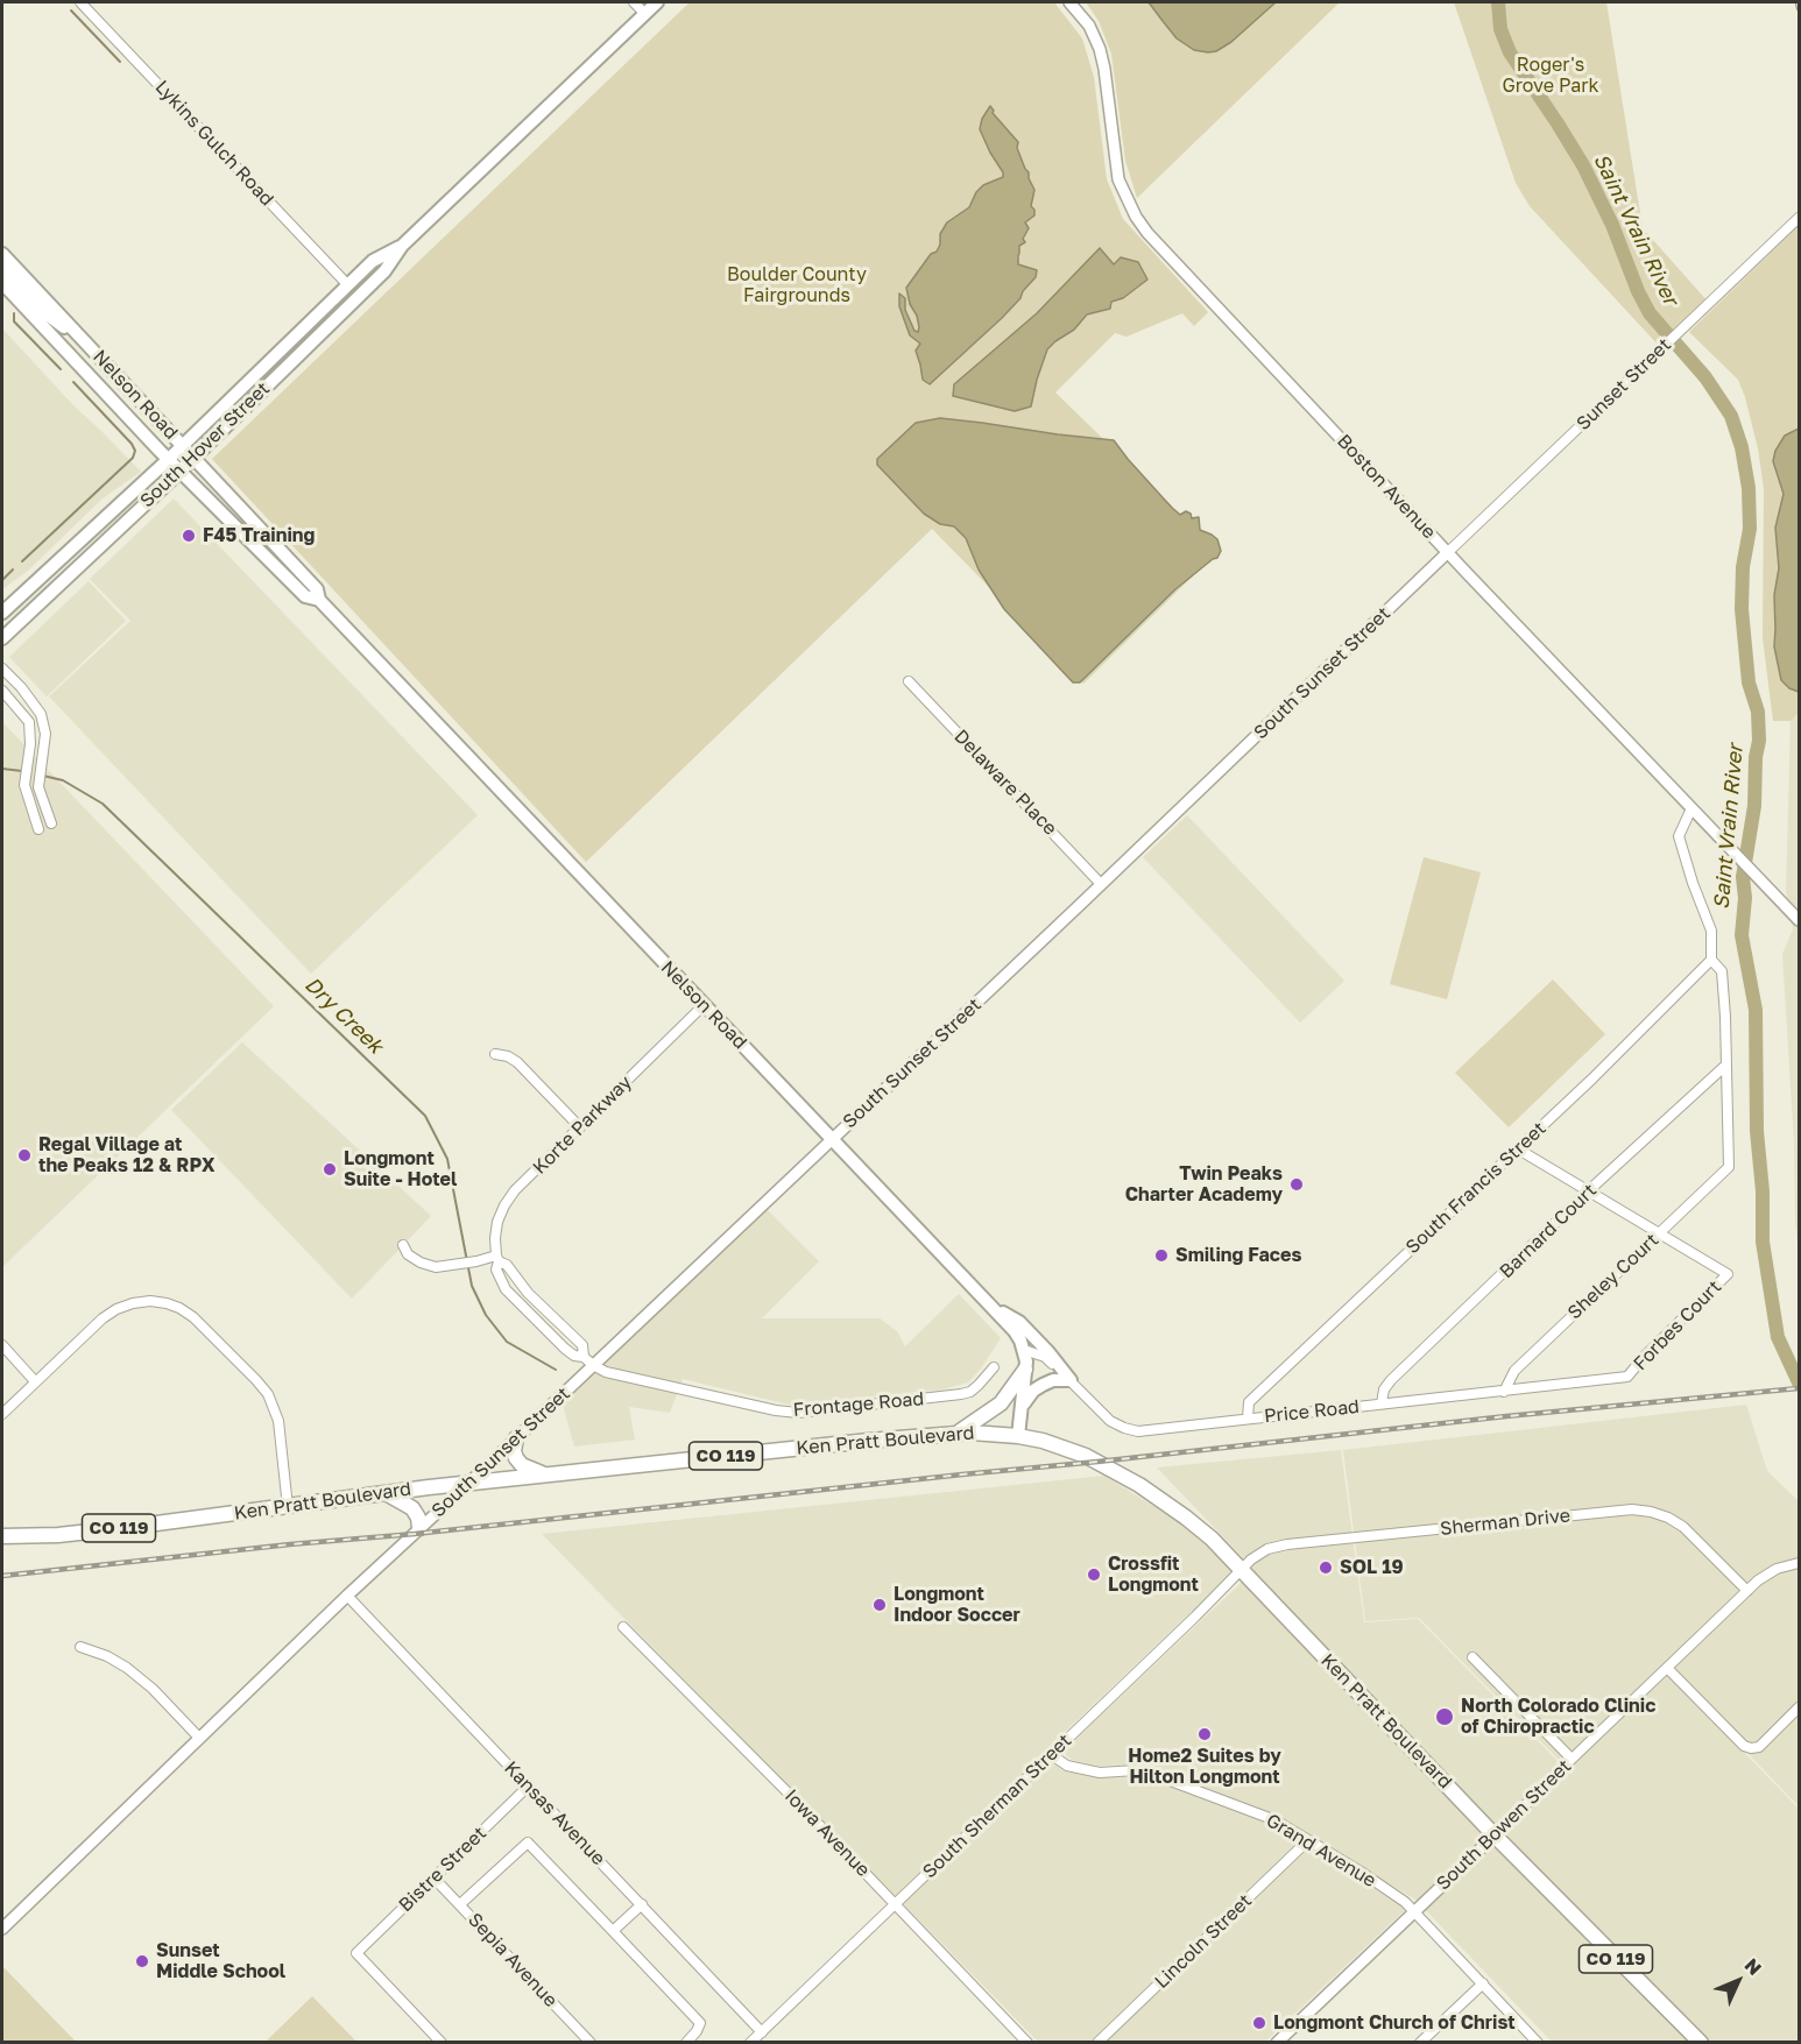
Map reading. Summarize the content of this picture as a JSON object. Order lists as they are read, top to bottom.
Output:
{
  "streets": {
    "highway": ["Ken Pratt Boulevard", "CO 119"],
    "main road": ["Nelson Road", "South Hover Street"],
    "street": [
      "Lykins Gulch Road",
      "Sunset Street",
      "Boston Avenue",
      "South Sunset Street",
      "Delaware Place",
      "Korte Parkway",
      "South Francis Street",
      "Barnard Court",
      "Sheley Court",
      "Forbes Court",
      "Frontage Road",
      "Price Road",
      "Sherman Drive",
      "South Sherman Street",
      "Kansas Avenue",
      "South Bowen Street",
      "Iowa Avenue",
      "Grand Avenue",
      "Bistre Street",
      "Lincoln Street",
      "Sepia Avenue"
    ]
  },
  "crossings": [
    ["Lykins Gulch Road", "South Hover Street"],
    ["Sunset Street", "Boston Avenue"],
    ["Sunset Street", "South Sunset Street"],
    ["Nelson Road", "South Hover Street"],
    ["Nelson Road", "South Sunset Street"],
    ["Nelson Road", "Korte Parkway"],
    ["Nelson Road", "Price Road"],
    ["Nelson Road", "Ken Pratt Boulevard"],
    ["Boston Avenue", "South Sunset Street"],
    ["South Sunset Street", "Delaware Place"],
    ["South Sunset Street", "Korte Parkway"],
    ["South Sunset Street", "Frontage Road"],
    ["South Sunset Street", "Ken Pratt Boulevard"],
    ["South Sunset Street", "Kansas Avenue"],
    ["Korte Parkway", "Frontage Road"],
    ["South Francis Street", "Price Road"],
    ["Barnard Court", "Sheley Court"],
    ["Barnard Court", "Price Road"],
    ["Sheley Court", "Forbes Court"],
    ["Sheley Court", "Price Road"],
    ["Forbes Court", "Price Road"],
    ["Ken Pratt Boulevard", "Sherman Drive"],
    ["Ken Pratt Boulevard", "South Sherman Street"],
    ["Ken Pratt Boulevard", "South Bowen Street"],
    ["Sherman Drive", "South Sherman Street"],
    ["Sherman Drive", "South Bowen Street"],
    ["South Sherman Street", "Kansas Avenue"],
    ["South Sherman Street", "Iowa Avenue"],
    ["South Sherman Street", "Grand Avenue"],
    ["Kansas Avenue", "Bistre Street"],
    ["South Bowen Street", "Grand Avenue"],
    ["Grand Avenue", "Lincoln Street"],
    ["Bistre Street", "Sepia Avenue"]
  ],
  "water": ["Saint Vrain River", "Dry Creek"],
  "parks": ["Roger's Grove Park", "Boulder County Fairgrounds"],
  "places": [
    "F45 Training",
    "Regal Village at the Peaks 12 & RPX",
    "Longmont Suite - Hotel",
    "Twin Peaks Charter Academy",
    "Smiling Faces",
    "SOL 19",
    "Crossfit Longmont",
    "Longmont Indoor Soccer",
    "North Colorado Clinic of Chiropractic",
    "Home2 Suites by Hilton Longmont",
    "Sunset Middle School",
    "Longmont Church of Christ"
  ],
  "north": "top right"
}
